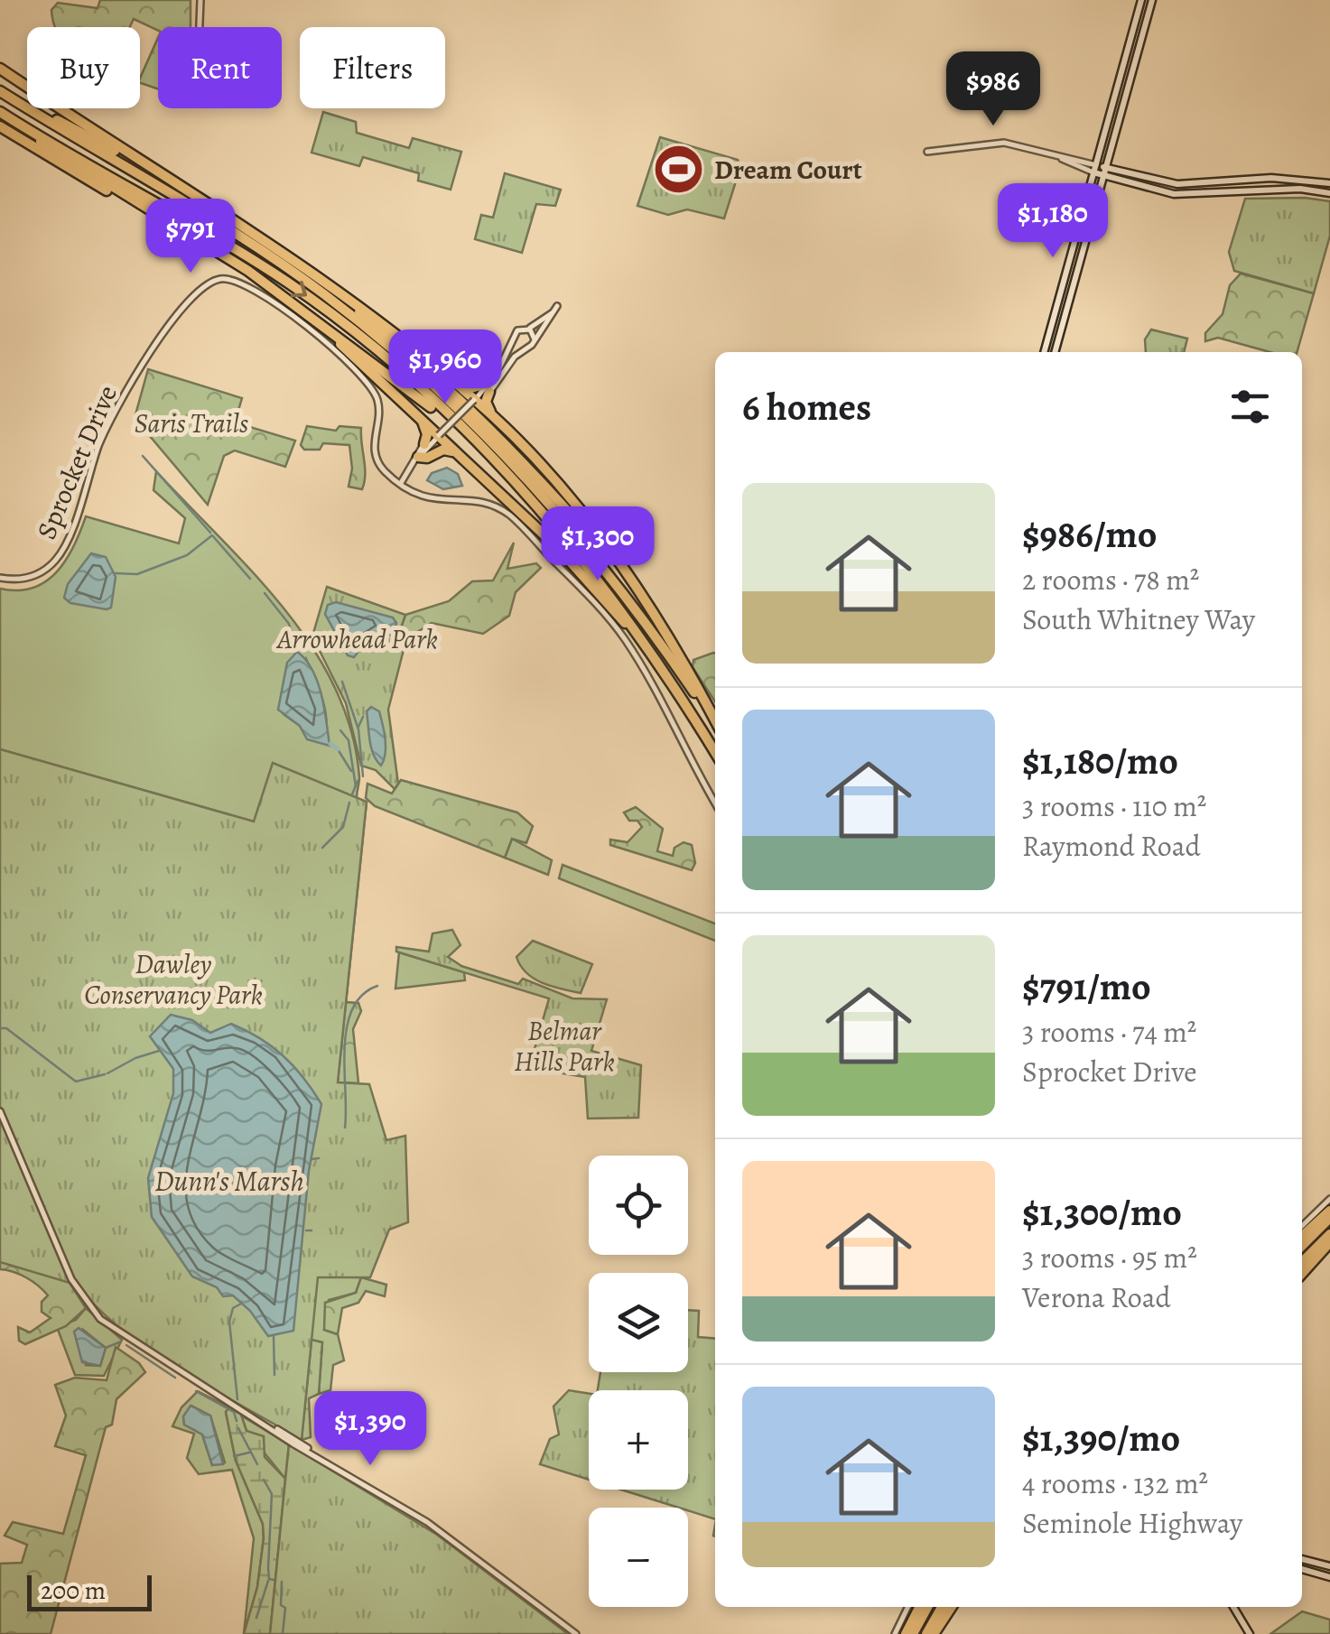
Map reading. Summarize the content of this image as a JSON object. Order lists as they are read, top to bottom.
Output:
{
  "streets": {
    "street": ["Sprocket Drive"]
  },
  "water": ["Dunn's Marsh"],
  "parks": [
    "Saris Trails",
    "Arrowhead Park",
    "Dawley Conservancy Park",
    "Belmar Hills Park"
  ],
  "places": {
    "sports": ["Dream Court"]
  },
  "scale_bar": "200 m",
  "page": {
    "chip": ["Buy", "Rent", "Filters"],
    "price": [
      "$986",
      "$1,180",
      "$791",
      "$1,960",
      "$1,300",
      "$1,390"
    ],
    "heading": "6 homes",
    "list": [
      {
        "name": "$986/mo",
        "note": "2 rooms · 78 m² · South Whitney Way"
      },
      {
        "name": "$1,180/mo",
        "note": "3 rooms · 110 m² · Raymond Road"
      },
      {
        "name": "$791/mo",
        "note": "3 rooms · 74 m² · Sprocket Drive"
      },
      {
        "name": "$1,300/mo",
        "note": "3 rooms · 95 m² · Verona Road"
      },
      {
        "name": "$1,390/mo",
        "note": "4 rooms · 132 m² · Seminole Highway"
      }
    ],
    "map_buttons": ["+", "−"],
    "scale": "200 m"
  }
}
